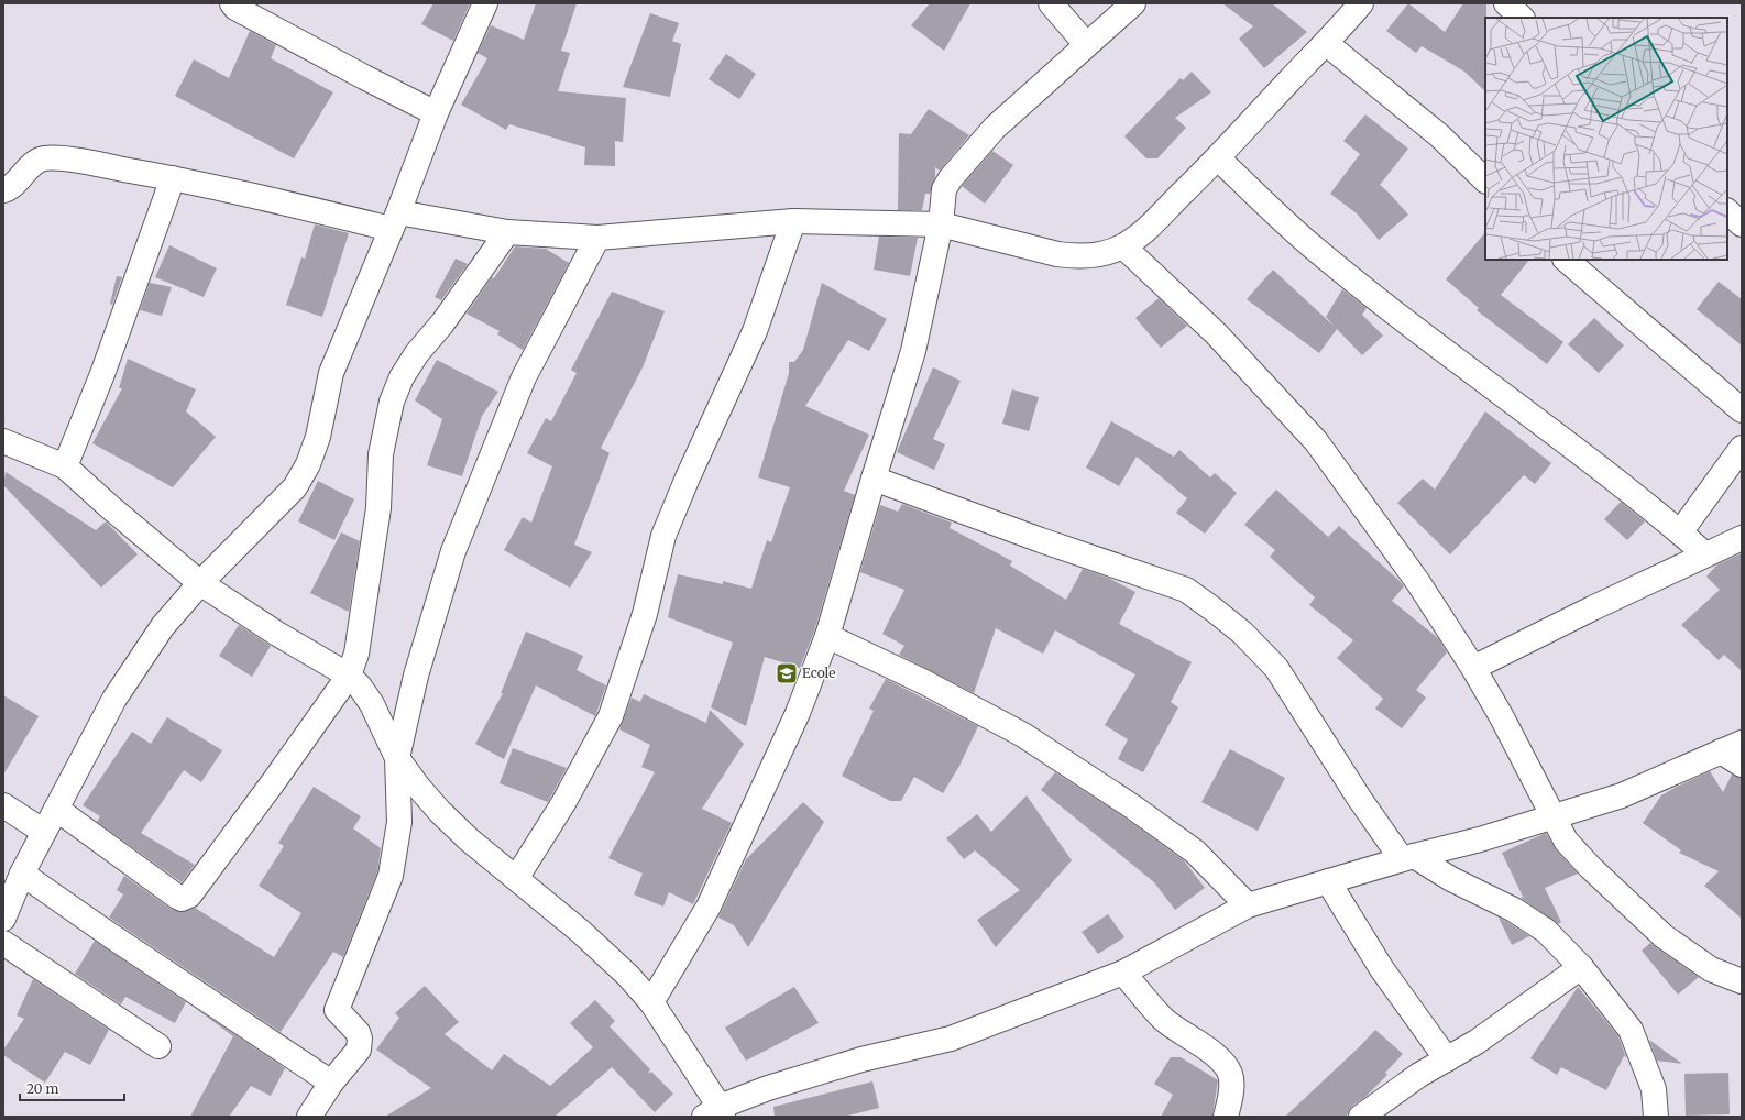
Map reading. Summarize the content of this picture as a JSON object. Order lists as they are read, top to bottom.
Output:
{
  "places": {
    "school or university": ["Ecole"]
  },
  "scale_bar": "20 m"
}
